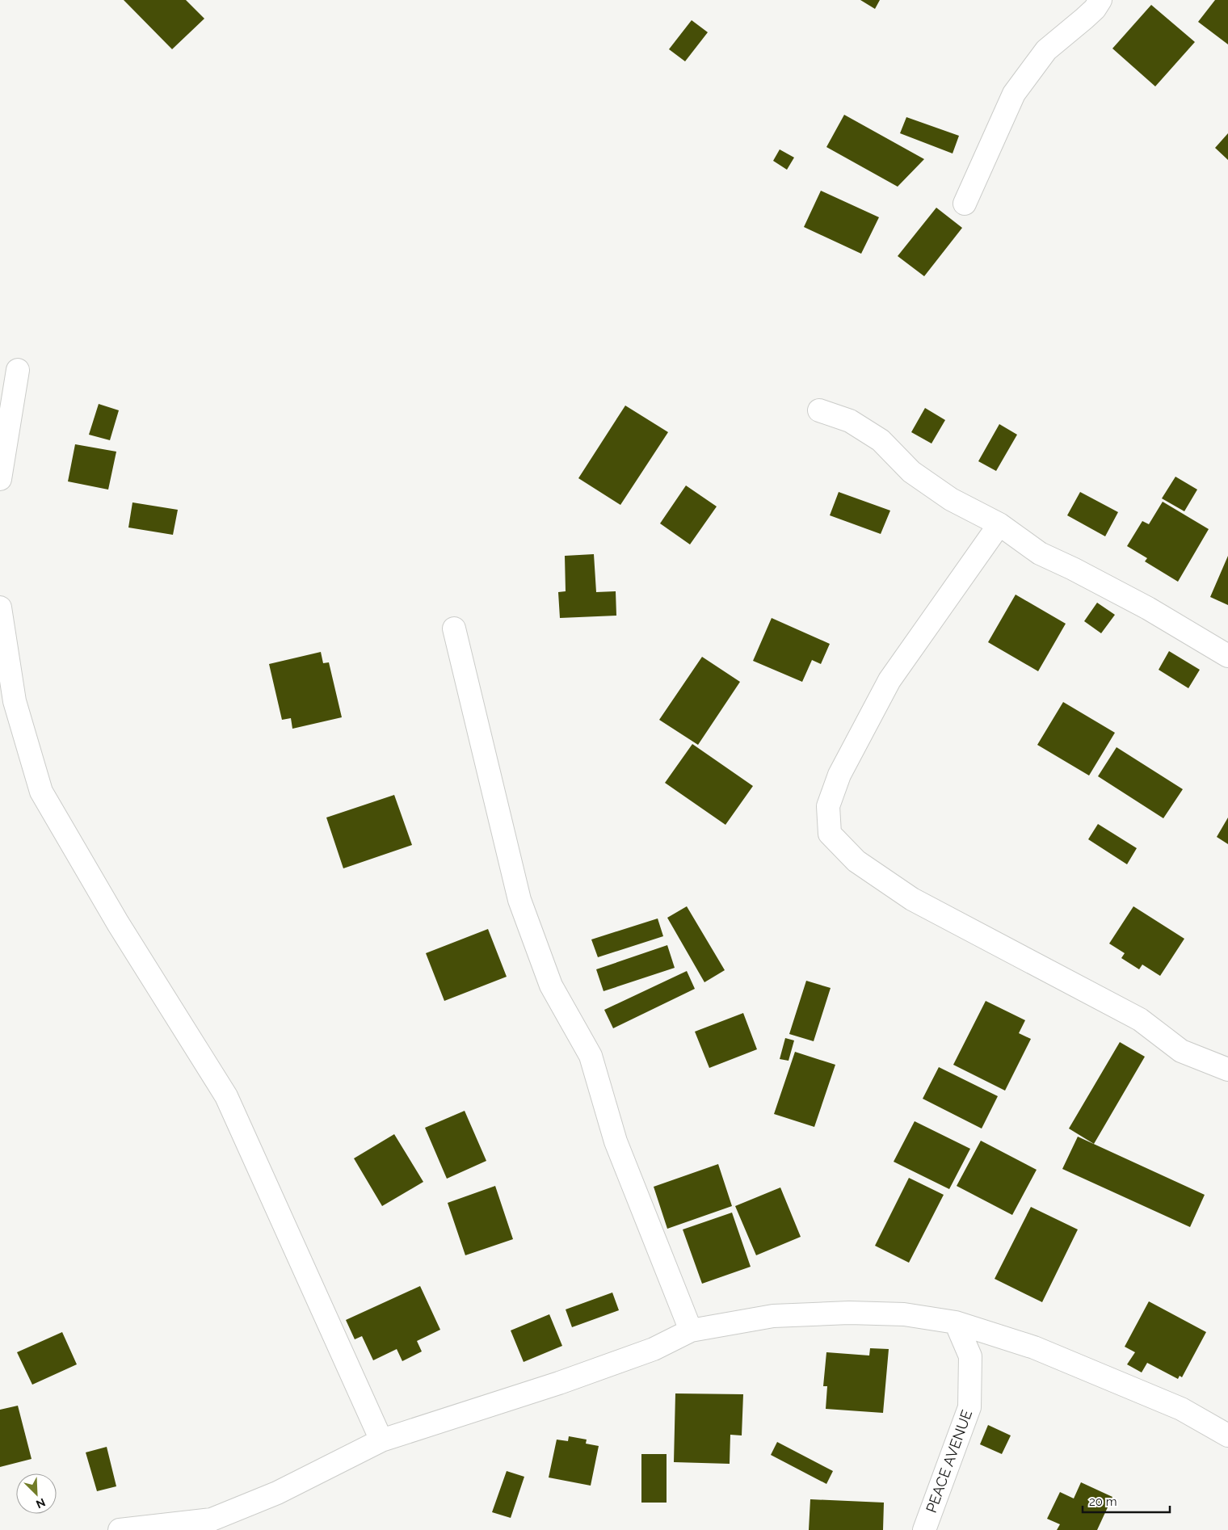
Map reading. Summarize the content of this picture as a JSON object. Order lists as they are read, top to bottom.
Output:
{
  "streets": {
    "street": ["PEACE AVENUE"]
  },
  "scale_bar": "20 m",
  "north": "bottom right"
}
